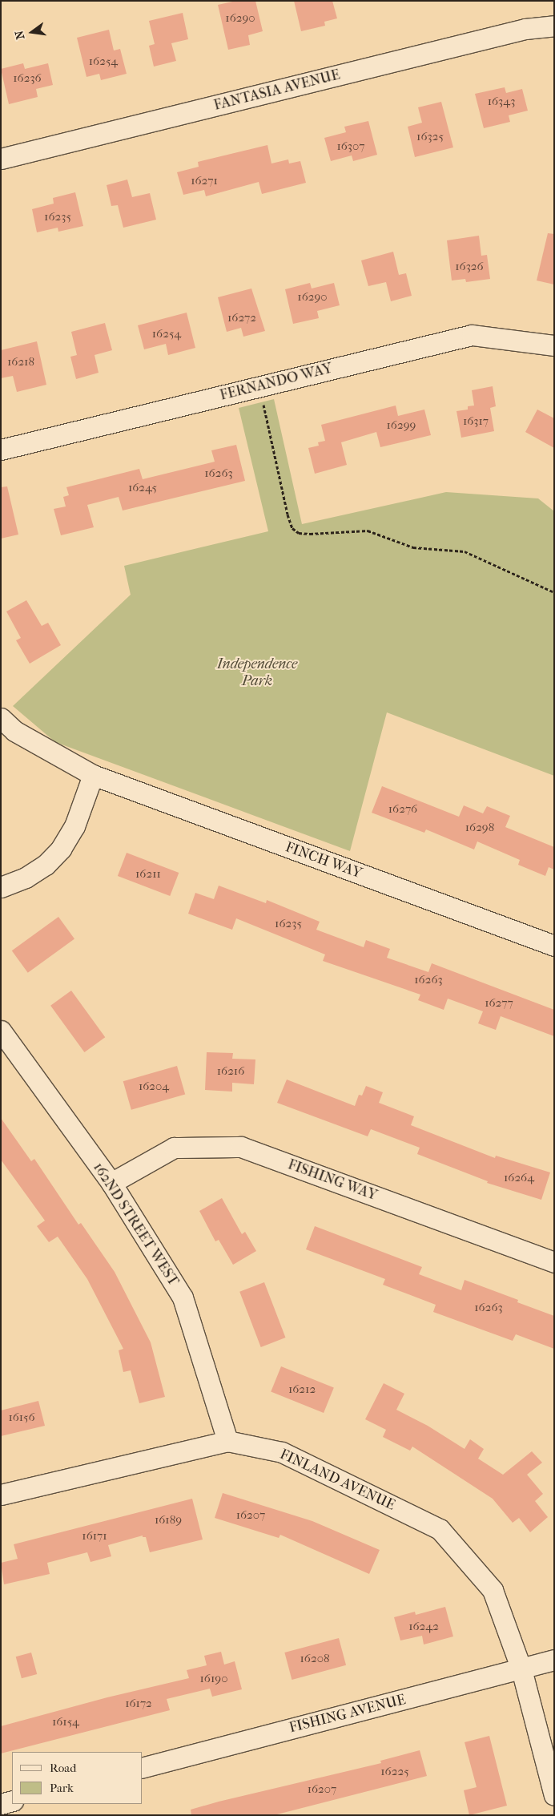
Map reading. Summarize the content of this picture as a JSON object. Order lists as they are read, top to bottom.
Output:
{
  "streets": {
    "street": [
      "FANTASIA AVENUE",
      "FERNANDO WAY",
      "FINCH WAY",
      "FISHING WAY",
      "162ND STREET WEST",
      "FINLAND AVENUE",
      "FISHING AVENUE"
    ]
  },
  "crossings": [
    ["FISHING WAY", "162ND STREET WEST"],
    ["162ND STREET WEST", "FINLAND AVENUE"],
    ["FINLAND AVENUE", "FISHING AVENUE"]
  ],
  "parks": ["Independence Park"],
  "house_numbers": [
    "16290",
    "16254",
    "16236",
    "16343",
    "16325",
    "16307",
    "16271",
    "16235",
    "16326",
    "16290",
    "16272",
    "16254",
    "16218",
    "16317",
    "16299",
    "16263",
    "16245",
    "16276",
    "16298",
    "16211",
    "16235",
    "16263",
    "16277",
    "16216",
    "16204",
    "16264",
    "16263",
    "16212",
    "16156",
    "16207",
    "16189",
    "16171",
    "16242",
    "16208",
    "16190",
    "16172",
    "16154",
    "16225",
    "16207"
  ],
  "legend": ["Road", "Park"],
  "north": "left"
}
